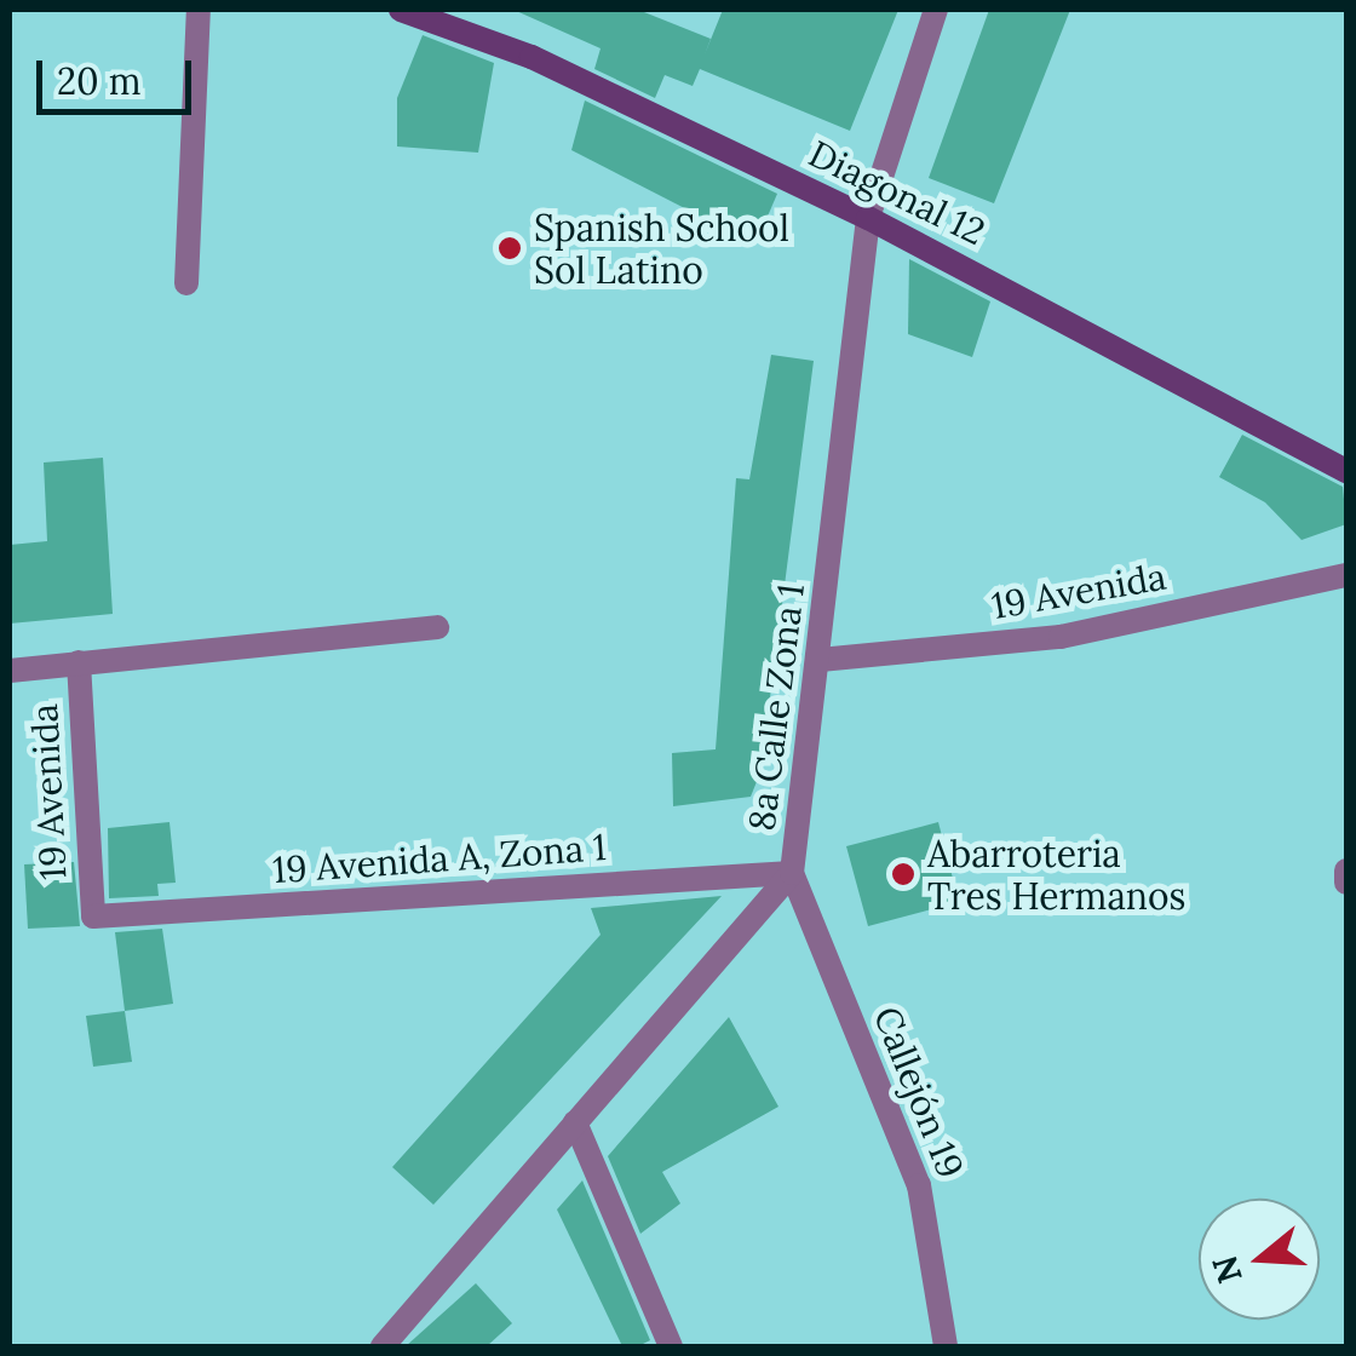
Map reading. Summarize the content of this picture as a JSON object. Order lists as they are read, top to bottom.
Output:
{
  "streets": {
    "main road": ["Diagonal 12"],
    "street": [
      "19 Avenida",
      "8a Calle Zona 1",
      "19 Avenida A, Zona 1",
      "Callejón 19"
    ]
  },
  "crossings": [
    ["Diagonal 12", "8a Calle Zona 1"],
    ["19 Avenida", "8a Calle Zona 1"],
    ["19 Avenida", "19 Avenida A, Zona 1"],
    ["8a Calle Zona 1", "19 Avenida A, Zona 1"],
    ["8a Calle Zona 1", "Callejón 19"],
    ["19 Avenida A, Zona 1", "Callejón 19"]
  ],
  "places": ["Spanish School Sol Latino", "Abarroteria Tres Hermanos"],
  "scale_bar": "20 m",
  "north": "left"
}
